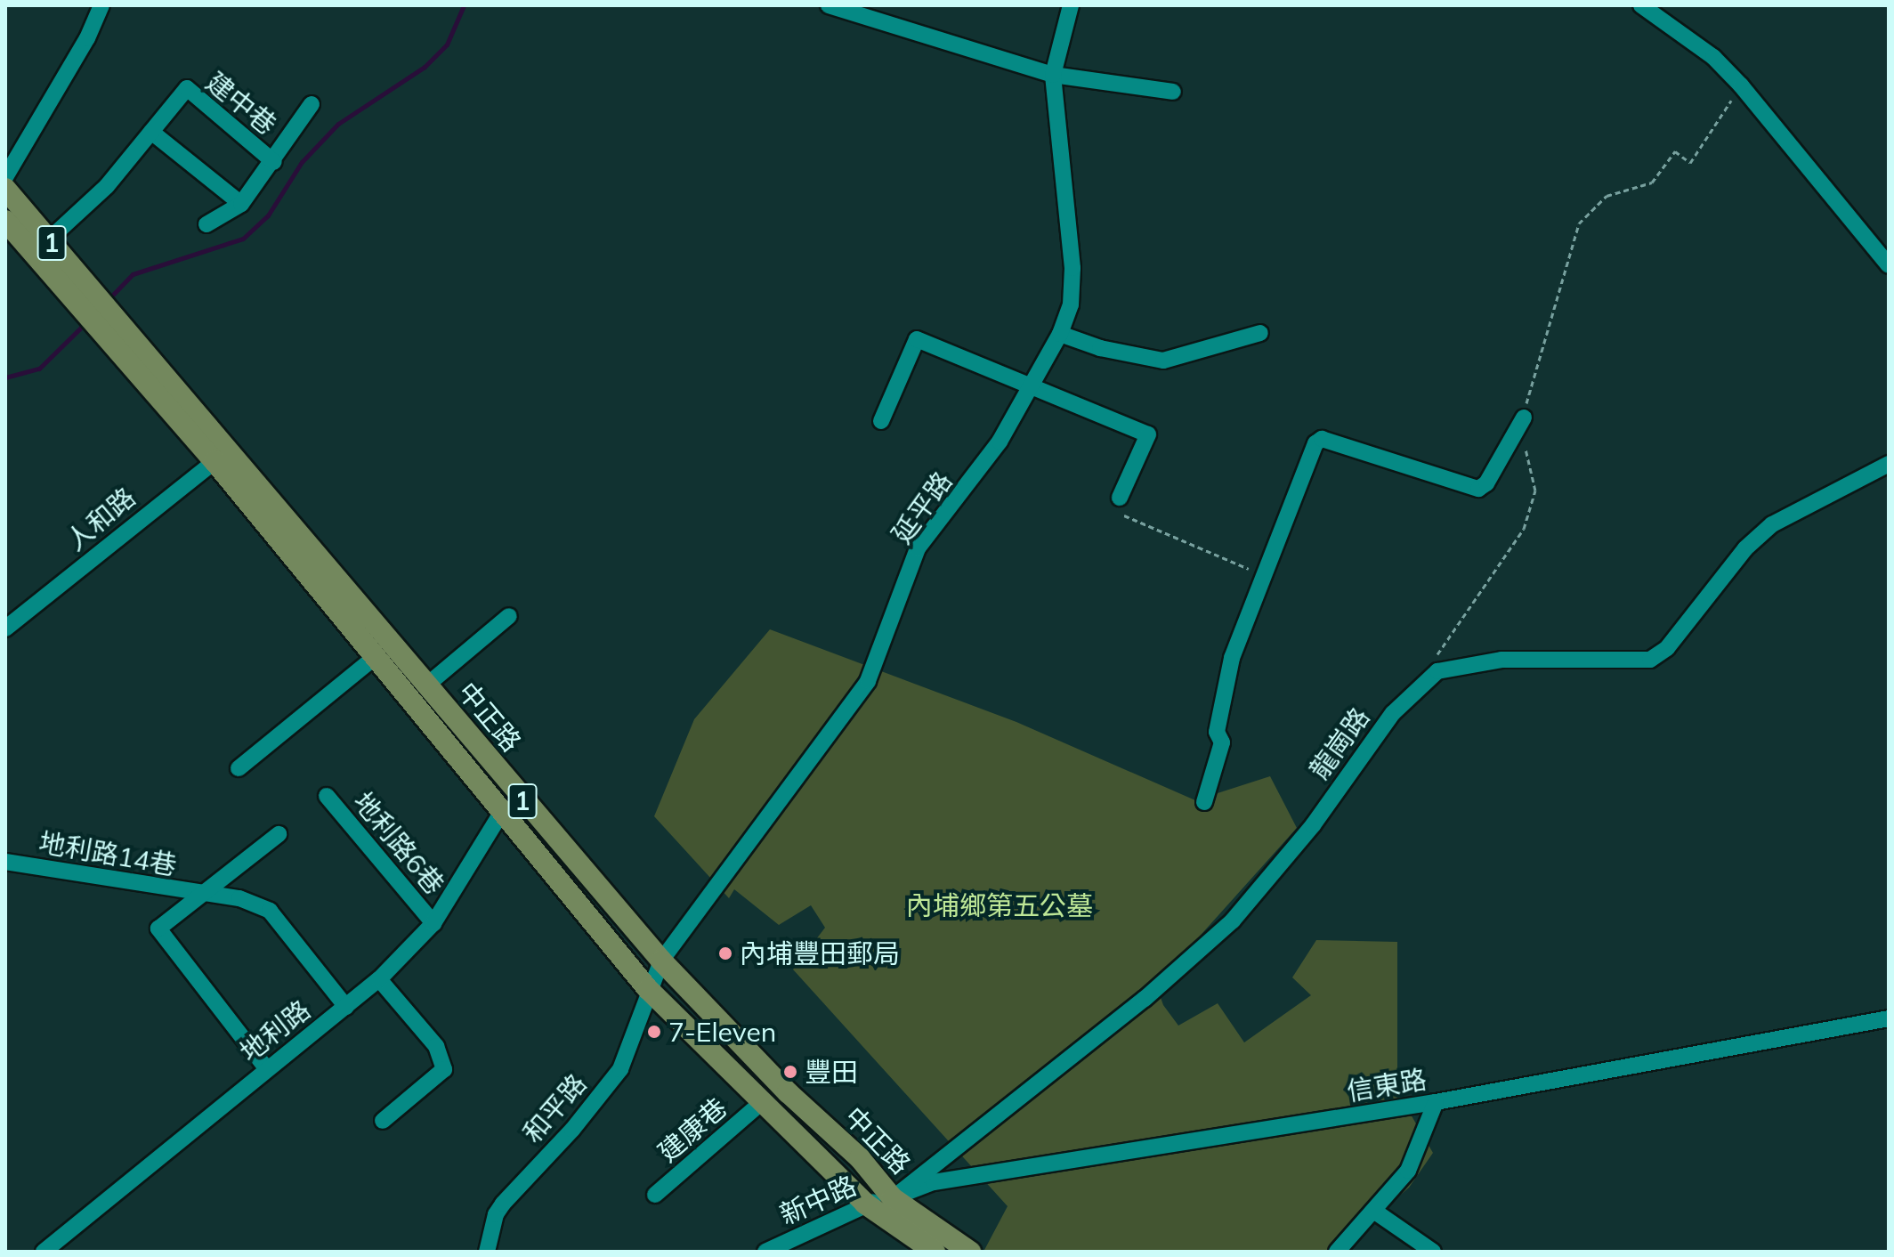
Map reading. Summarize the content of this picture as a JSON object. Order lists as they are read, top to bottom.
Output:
{
  "streets": {
    "main road": ["1", "中正路"],
    "street": [
      "建中巷",
      "延平路",
      "人和路",
      "龍崗路",
      "地利路6巷",
      "地利路14巷",
      "地利路",
      "信東路",
      "和平路",
      "建康巷",
      "新中路"
    ]
  },
  "crossings": [
    ["建中巷", "中正路"],
    ["延平路", "中正路"],
    ["延平路", "和平路"],
    ["人和路", "中正路"],
    ["中正路", "龍崗路"],
    ["中正路", "地利路"],
    ["中正路", "信東路"],
    ["中正路", "和平路"],
    ["中正路", "建康巷"],
    ["中正路", "新中路"],
    ["龍崗路", "信東路"],
    ["龍崗路", "新中路"],
    ["地利路6巷", "地利路"],
    ["地利路14巷", "地利路"],
    ["信東路", "新中路"]
  ],
  "parks": ["內埔鄉第五公墓"],
  "places": ["內埔豐田郵局", "7-Eleven", "豐田"]
}
